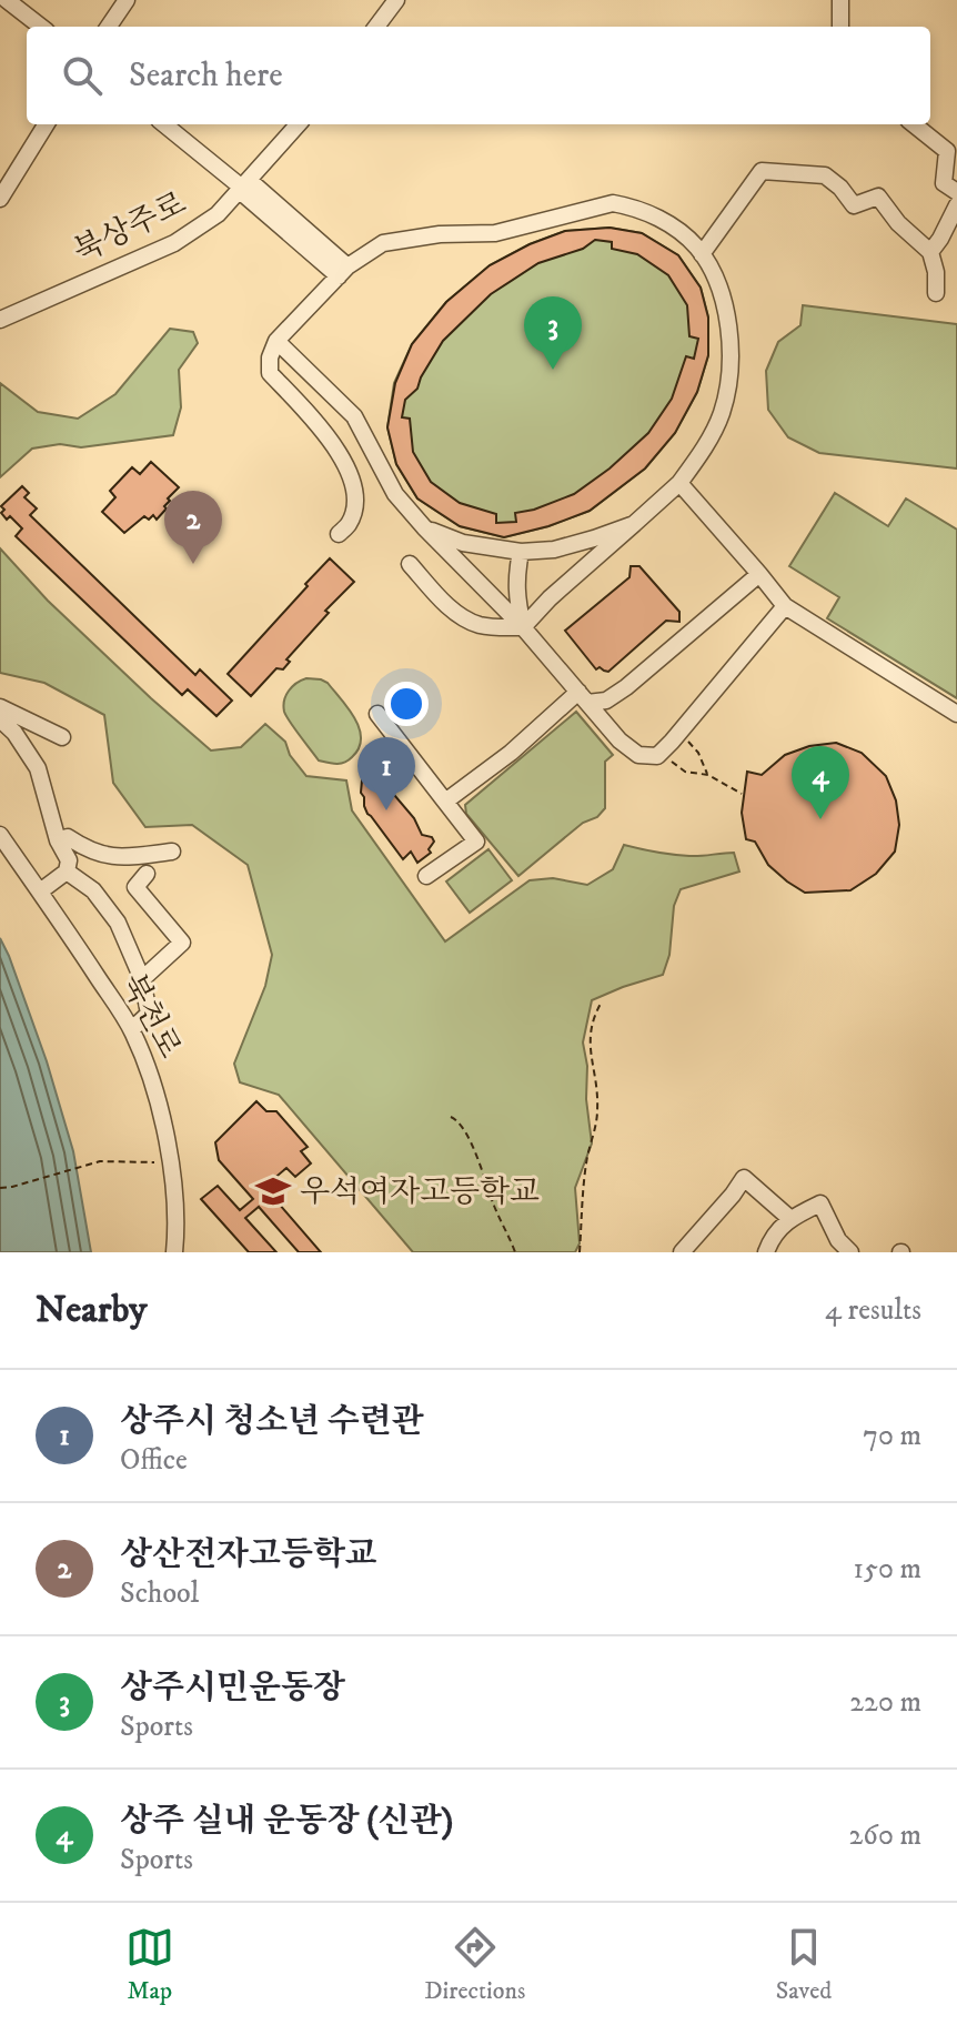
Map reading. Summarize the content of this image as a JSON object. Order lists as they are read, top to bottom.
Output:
{
  "streets": {
    "street": ["북상주로", "북천로"]
  },
  "places": {
    "school or university": ["우석여자고등학교"]
  },
  "page": {
    "search": "Search here",
    "pins": [
      "3",
      "2",
      "1",
      "4"
    ],
    "heading": ["Nearby", "4 results"],
    "list": [
      {
        "mark": "1",
        "name": "상주시 청소년 수련관",
        "note": "Office",
        "value": "70 m"
      },
      {
        "mark": "2",
        "name": "상산전자고등학교",
        "note": "School",
        "value": "150 m"
      },
      {
        "mark": "3",
        "name": "상주시민운동장",
        "note": "Sports",
        "value": "220 m"
      },
      {
        "mark": "4",
        "name": "상주 실내 운동장 (신관)",
        "note": "Sports",
        "value": "260 m"
      }
    ],
    "nav": ["Map", "Directions", "Saved"]
  }
}
